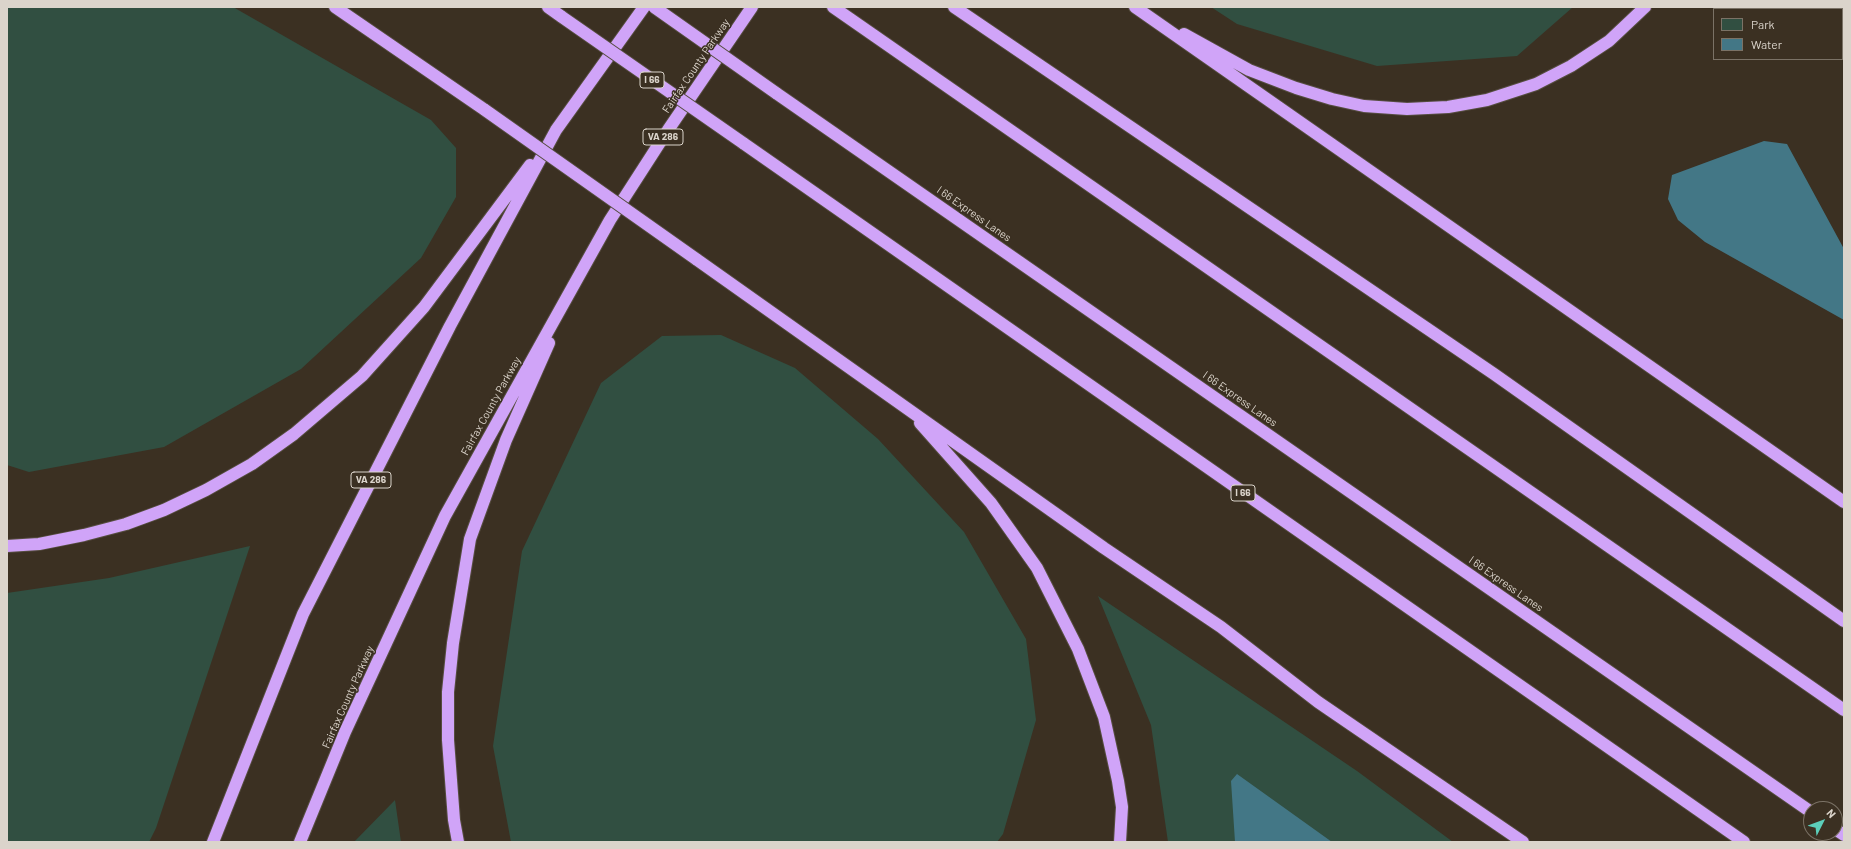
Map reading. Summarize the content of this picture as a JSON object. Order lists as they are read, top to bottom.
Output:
{
  "streets": {
    "highway": [
      "Fairfax County Parkway",
      "I 66",
      "VA 286",
      "I 66 Express Lanes"
    ]
  },
  "legend": ["Park", "Water"],
  "north": "top right"
}
